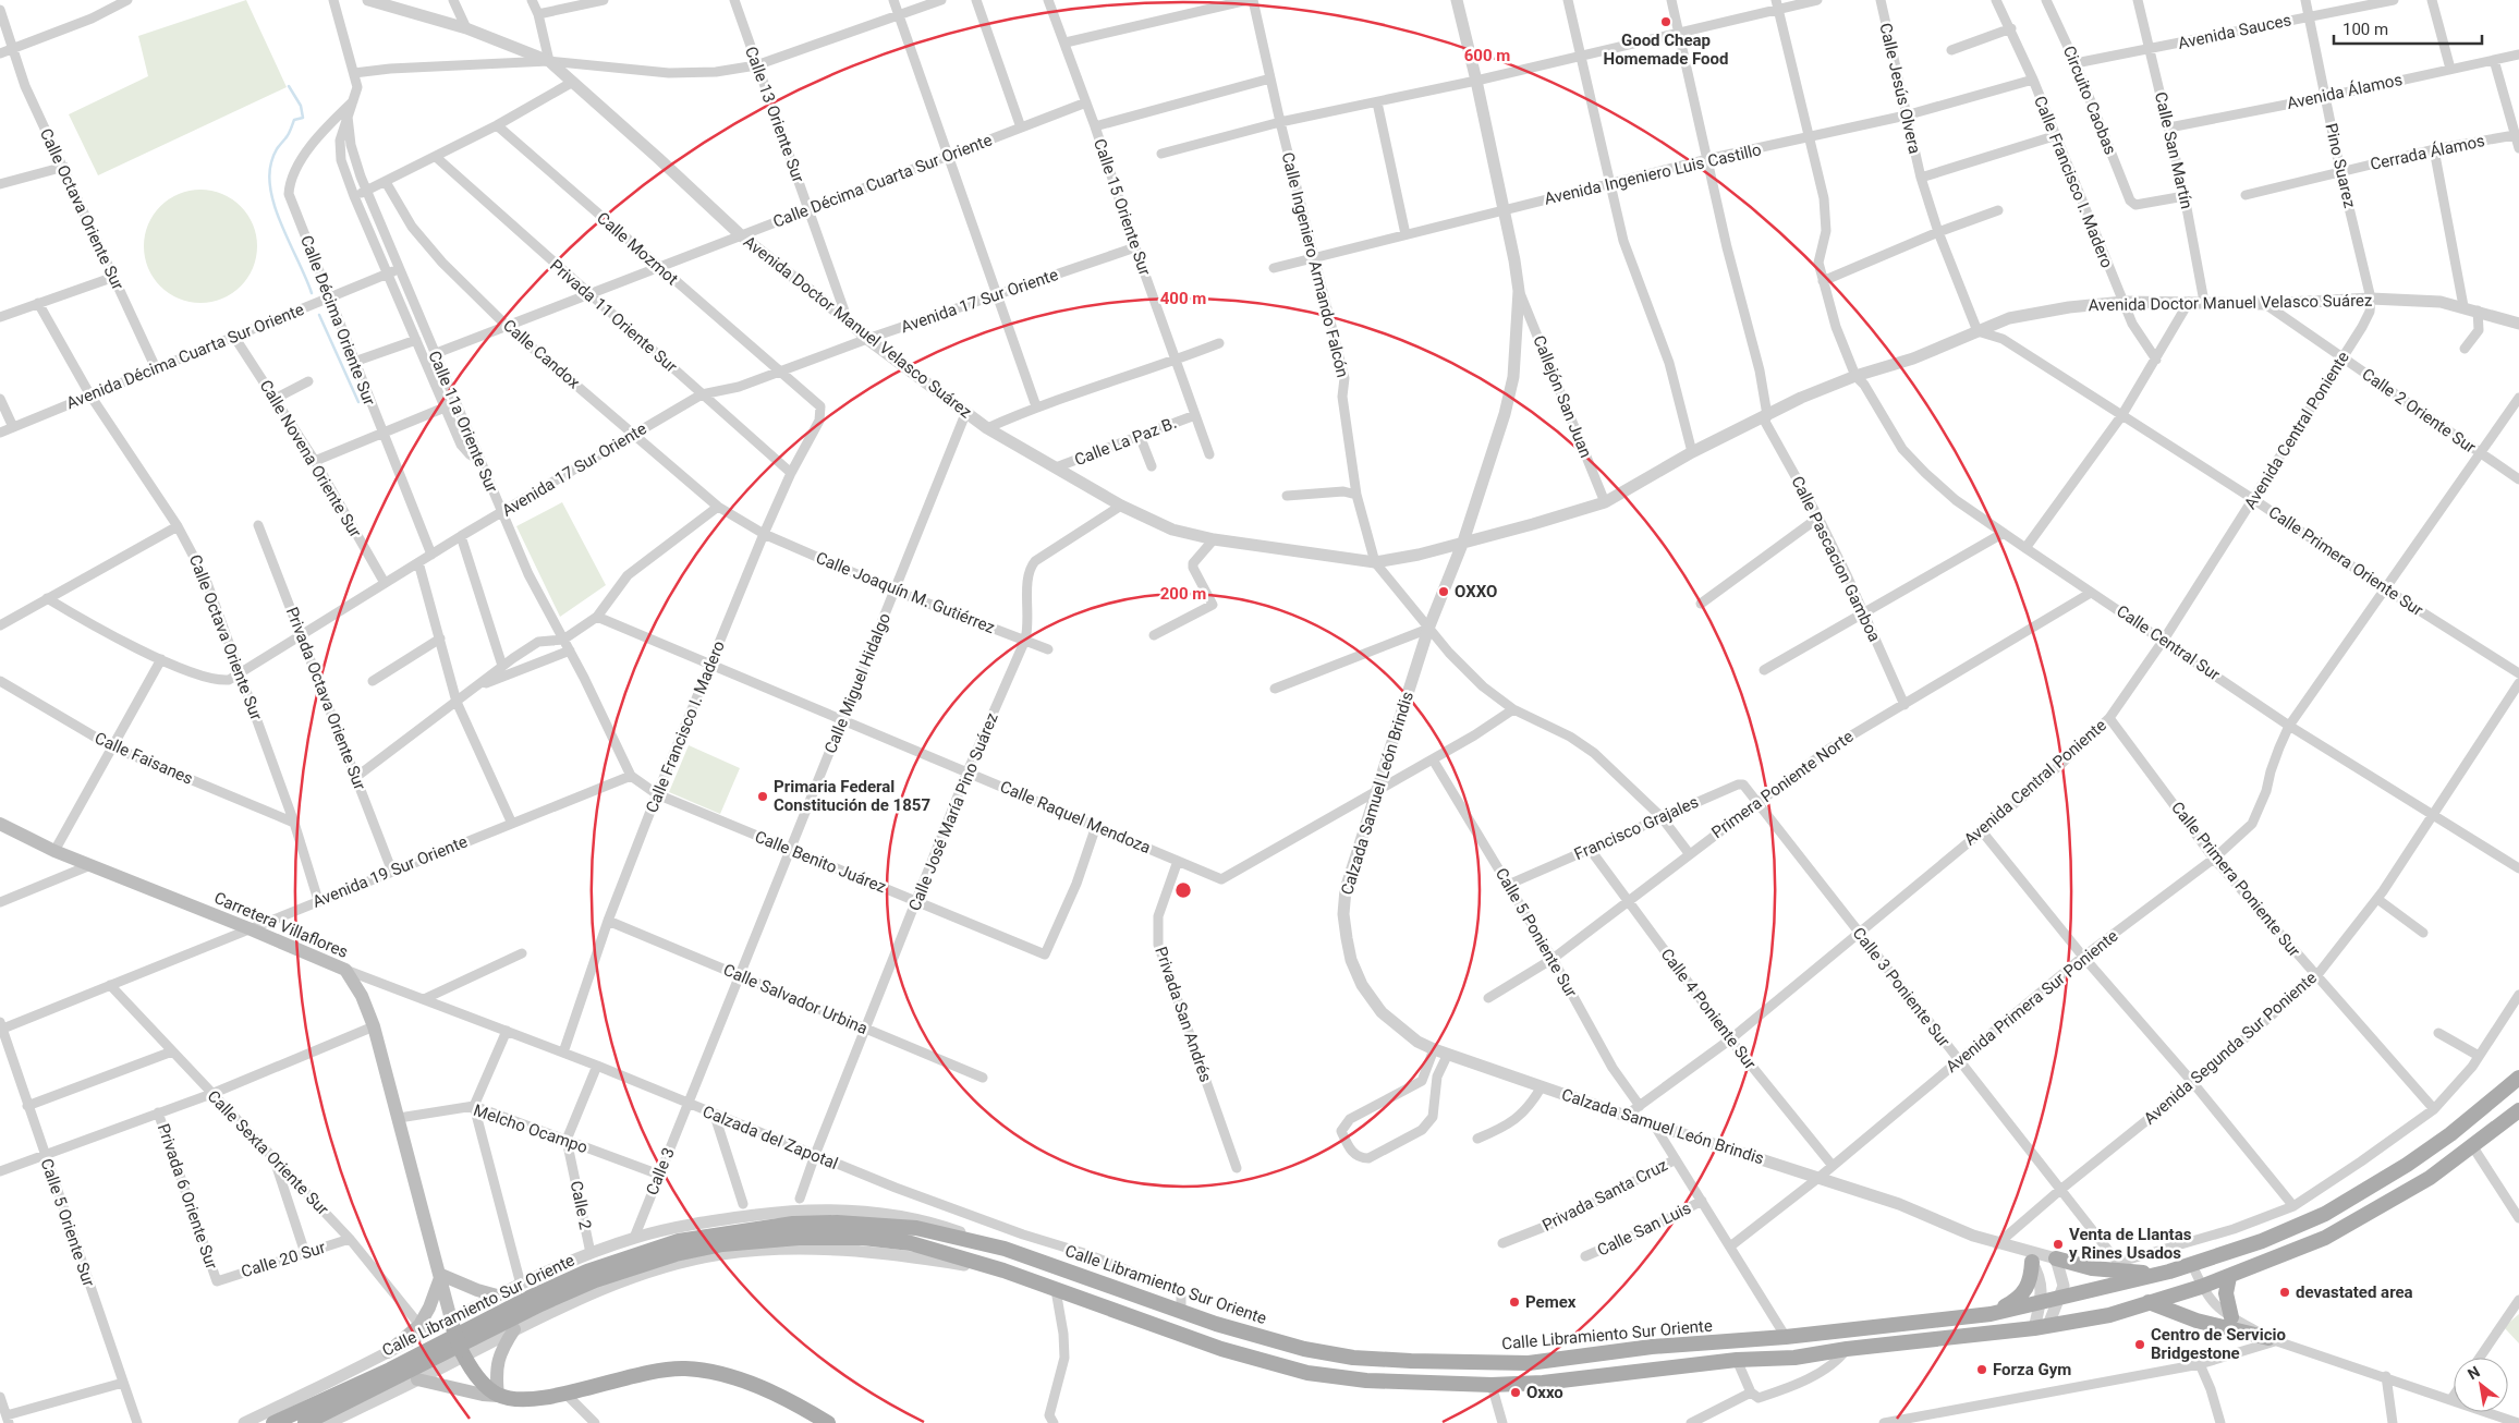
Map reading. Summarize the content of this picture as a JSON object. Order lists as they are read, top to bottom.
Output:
{
  "streets": {
    "main road": ["Carretera Villaflores", "Calle Libramiento Sur Oriente"],
    "street": [
      "Avenida Sauces",
      "Calle Jesús Olvera",
      "Avenida Álamos",
      "Circuito Caobas",
      "Calle 13 Oriente Sur",
      "Calle San Martín",
      "Cerrada Álamos",
      "Pino Suarez",
      "Avenida Ingeniero Luis Castillo",
      "Calle Décima Cuarta Sur Oriente",
      "Calle Francisco I. Madero",
      "Calle 15 Oriente Sur",
      "Calle Octava Oriente Sur",
      "Calle Mozmot",
      "Calle Ingeniero Armando Falcón",
      "Avenida 17 Sur Oriente",
      "Avenida Doctor Manuel Velasco Suárez",
      "Privada 11 Oriente Sur",
      "Calle Décima Oriente Sur",
      "Calle Candox",
      "Avenida Décima Cuarta Sur Oriente",
      "Callejón San Juan",
      "Calle 2 Oriente Sur",
      "Calle 11a Oriente Sur",
      "Avenida Central Poniente",
      "Calle La Paz B.",
      "Calle Novena Oriente Sur",
      "Calle Pascacion Gamboa",
      "Calle Primera Oriente Sur",
      "Calle Joaquín M. Gutiérrez",
      "Calle Central Sur",
      "Calle Miguel Hidalgo",
      "Privada Octava Oriente Sur",
      "Calle Faisanes",
      "Primera Poniente Norte",
      "Calzada Samuel León Brindis",
      "Calle José María Pino Suárez",
      "Calle Raquel Mendoza",
      "Francisco Grajales",
      "Calle Benito Juárez",
      "Avenida 19 Sur Oriente",
      "Calle Primera Poniente Sur",
      "Calle 5 Poniente Sur",
      "Calle 3 Poniente Sur",
      "Calle Salvador Urbina",
      "Avenida Primera Sur Poniente",
      "Calle 4 Poniente Sur",
      "Privada San Andrés",
      "Avenida Segunda Sur Poniente",
      "Melcho Ocampo",
      "Calzada del Zapotal",
      "Calle Sexta Oriente Sur",
      "Calle 3",
      "Privada Santa Cruz",
      "Privada 6 Oriente Sur",
      "Calle 2",
      "Calle 5 Oriente Sur",
      "Calle San Luis",
      "Calle 20 Sur"
    ]
  },
  "crossings": [
    ["Avenida Sauces", "Circuito Caobas"],
    ["Avenida Sauces", "Calle San Martín"],
    ["Avenida Sauces", "Pino Suarez"],
    ["Calle Jesús Olvera", "Avenida Ingeniero Luis Castillo"],
    ["Calle Jesús Olvera", "Avenida Doctor Manuel Velasco Suárez"],
    ["Calle Jesús Olvera", "Calle Primera Oriente Sur"],
    ["Avenida Álamos", "Calle San Martín"],
    ["Avenida Álamos", "Pino Suarez"],
    ["Circuito Caobas", "Calle San Martín"],
    ["Calle 13 Oriente Sur", "Calle Décima Cuarta Sur Oriente"],
    ["Calle 13 Oriente Sur", "Avenida Doctor Manuel Velasco Suárez"],
    ["Calle San Martín", "Avenida Doctor Manuel Velasco Suárez"],
    ["Cerrada Álamos", "Pino Suarez"],
    ["Pino Suarez", "Avenida Doctor Manuel Velasco Suárez"],
    ["Pino Suarez", "Avenida Central Poniente"],
    ["Avenida Ingeniero Luis Castillo", "Calle Francisco I. Madero"],
    ["Avenida Ingeniero Luis Castillo", "Calle Ingeniero Armando Falcón"],
    ["Avenida Ingeniero Luis Castillo", "Calle Pascacion Gamboa"],
    ["Avenida Ingeniero Luis Castillo", "Calle Central Sur"],
    ["Avenida Ingeniero Luis Castillo", "Calzada Samuel León Brindis"],
    ["Calle Décima Cuarta Sur Oriente", "Calle 15 Oriente Sur"],
    ["Calle Décima Cuarta Sur Oriente", "Calle Mozmot"],
    ["Calle Décima Cuarta Sur Oriente", "Avenida Doctor Manuel Velasco Suárez"],
    ["Calle Décima Cuarta Sur Oriente", "Privada 11 Oriente Sur"],
    ["Calle Décima Cuarta Sur Oriente", "Calle Candox"],
    ["Calle Décima Cuarta Sur Oriente", "Calle 11a Oriente Sur"],
    ["Calle Francisco I. Madero", "Calle Mozmot"],
    ["Calle Francisco I. Madero", "Avenida Doctor Manuel Velasco Suárez"],
    ["Calle Francisco I. Madero", "Privada 11 Oriente Sur"],
    ["Calle Francisco I. Madero", "Calle Joaquín M. Gutiérrez"],
    ["Calle Francisco I. Madero", "Calle Raquel Mendoza"],
    ["Calle Francisco I. Madero", "Calle Benito Juárez"],
    ["Calle Francisco I. Madero", "Calle Salvador Urbina"],
    ["Calle Francisco I. Madero", "Calzada del Zapotal"],
    ["Calle 15 Oriente Sur", "Avenida 17 Sur Oriente"],
    ["Calle 15 Oriente Sur", "Calle La Paz B."],
    ["Calle Octava Oriente Sur", "Avenida 17 Sur Oriente"],
    ["Calle Octava Oriente Sur", "Avenida Décima Cuarta Sur Oriente"],
    ["Calle Octava Oriente Sur", "Calle Faisanes"],
    ["Calle Octava Oriente Sur", "Avenida 19 Sur Oriente"],
    ["Calle Mozmot", "Avenida 17 Sur Oriente"],
    ["Calle Ingeniero Armando Falcón", "Avenida Doctor Manuel Velasco Suárez"],
    ["Avenida 17 Sur Oriente", "Avenida Doctor Manuel Velasco Suárez"],
    ["Avenida 17 Sur Oriente", "Privada 11 Oriente Sur"],
    ["Avenida 17 Sur Oriente", "Calle Décima Oriente Sur"],
    ["Avenida 17 Sur Oriente", "Calle Candox"],
    ["Avenida 17 Sur Oriente", "Calle 11a Oriente Sur"],
    ["Avenida 17 Sur Oriente", "Calle Novena Oriente Sur"],
    ["Avenida 17 Sur Oriente", "Privada Octava Oriente Sur"],
    ["Avenida Doctor Manuel Velasco Suárez", "Callejón San Juan"],
    ["Avenida Doctor Manuel Velasco Suárez", "Calle 2 Oriente Sur"],
    ["Avenida Doctor Manuel Velasco Suárez", "Avenida Central Poniente"],
    ["Avenida Doctor Manuel Velasco Suárez", "Calle La Paz B."],
    ["Avenida Doctor Manuel Velasco Suárez", "Calle Pascacion Gamboa"],
    ["Avenida Doctor Manuel Velasco Suárez", "Calle Primera Oriente Sur"],
    ["Avenida Doctor Manuel Velasco Suárez", "Calle Central Sur"],
    ["Avenida Doctor Manuel Velasco Suárez", "Calle Miguel Hidalgo"],
    ["Avenida Doctor Manuel Velasco Suárez", "Calzada Samuel León Brindis"],
    ["Avenida Doctor Manuel Velasco Suárez", "Calle José María Pino Suárez"],
    ["Calle Décima Oriente Sur", "Avenida Décima Cuarta Sur Oriente"],
    ["Calle Décima Oriente Sur", "Calle 11a Oriente Sur"],
    ["Calle Candox", "Calle Joaquín M. Gutiérrez"],
    ["Avenida Décima Cuarta Sur Oriente", "Calle 11a Oriente Sur"],
    ["Avenida Décima Cuarta Sur Oriente", "Calle Novena Oriente Sur"],
    ["Callejón San Juan", "Calzada Samuel León Brindis"],
    ["Calle 2 Oriente Sur", "Avenida Central Poniente"],
    ["Calle 2 Oriente Sur", "Avenida Primera Sur Poniente"],
    ["Calle 11a Oriente Sur", "Avenida 19 Sur Oriente"],
    ["Avenida Central Poniente", "Calle Primera Oriente Sur"],
    ["Avenida Central Poniente", "Calle Central Sur"],
    ["Avenida Central Poniente", "Calzada Samuel León Brindis"],
    ["Avenida Central Poniente", "Calle Primera Poniente Sur"],
    ["Avenida Central Poniente", "Calle 5 Poniente Sur"],
    ["Avenida Central Poniente", "Calle 3 Poniente Sur"],
    ["Avenida Central Poniente", "Calle 4 Poniente Sur"],
    ["Calle Pascacion Gamboa", "Primera Poniente Norte"],
    ["Calle Primera Oriente Sur", "Avenida Primera Sur Poniente"],
    ["Calle Joaquín M. Gutiérrez", "Calle Miguel Hidalgo"],
    ["Calle Joaquín M. Gutiérrez", "Calle José María Pino Suárez"],
    ["Calle Central Sur", "Primera Poniente Norte"],
    ["Calle Central Sur", "Avenida Primera Sur Poniente"],
    ["Calle Central Sur", "Avenida Segunda Sur Poniente"],
    ["Calle Miguel Hidalgo", "Calle Raquel Mendoza"],
    ["Calle Miguel Hidalgo", "Calle Benito Juárez"],
    ["Calle Miguel Hidalgo", "Calle Salvador Urbina"],
    ["Calle Miguel Hidalgo", "Calzada del Zapotal"],
    ["Calle Miguel Hidalgo", "Calle 3"],
    ["Privada Octava Oriente Sur", "Avenida 19 Sur Oriente"],
    ["Primera Poniente Norte", "Francisco Grajales"],
    ["Primera Poniente Norte", "Calle 5 Poniente Sur"],
    ["Primera Poniente Norte", "Calle 3 Poniente Sur"],
    ["Primera Poniente Norte", "Calle 4 Poniente Sur"],
    ["Calzada Samuel León Brindis", "Calle Raquel Mendoza"],
    ["Calzada Samuel León Brindis", "Avenida Primera Sur Poniente"],
    ["Calzada Samuel León Brindis", "Avenida Segunda Sur Poniente"],
    ["Calle José María Pino Suárez", "Calle Raquel Mendoza"],
    ["Calle José María Pino Suárez", "Calle Benito Juárez"],
    ["Calle José María Pino Suárez", "Calle Salvador Urbina"],
    ["Calle José María Pino Suárez", "Calzada del Zapotal"],
    ["Calle Raquel Mendoza", "Calle Benito Juárez"],
    ["Calle Raquel Mendoza", "Privada San Andrés"],
    ["Francisco Grajales", "Calle 5 Poniente Sur"],
    ["Francisco Grajales", "Calle 3 Poniente Sur"],
    ["Francisco Grajales", "Calle 4 Poniente Sur"],
    ["Avenida 19 Sur Oriente", "Carretera Villaflores"],
    ["Avenida 19 Sur Oriente", "Calle Sexta Oriente Sur"],
    ["Avenida 19 Sur Oriente", "Calle 5 Oriente Sur"],
    ["Calle Primera Poniente Sur", "Avenida Primera Sur Poniente"],
    ["Calle Primera Poniente Sur", "Avenida Segunda Sur Poniente"],
    ["Carretera Villaflores", "Melcho Ocampo"],
    ["Carretera Villaflores", "Calzada del Zapotal"],
    ["Calle 3 Poniente Sur", "Avenida Primera Sur Poniente"],
    ["Calle 3 Poniente Sur", "Avenida Segunda Sur Poniente"],
    ["Avenida Primera Sur Poniente", "Calle 4 Poniente Sur"],
    ["Melcho Ocampo", "Calle 3"],
    ["Melcho Ocampo", "Calle 2"],
    ["Calzada del Zapotal", "Calle 3"],
    ["Calzada del Zapotal", "Calle Libramiento Sur Oriente"],
    ["Calle Sexta Oriente Sur", "Calle 20 Sur"],
    ["Privada 6 Oriente Sur", "Calle 20 Sur"]
  ],
  "places": [
    "Good Cheap Homemade Food",
    "OXXO",
    "Primaria Federal Constitución de 1857",
    "Venta de Llantas y Rines Usados",
    "devastated area",
    "Pemex",
    "Centro de Servicio Bridgestone",
    "Forza Gym",
    "Oxxo"
  ],
  "scale_bar": "100 m",
  "north": "top left",
  "rings": ["600 m", "400 m", "200 m"]
}
